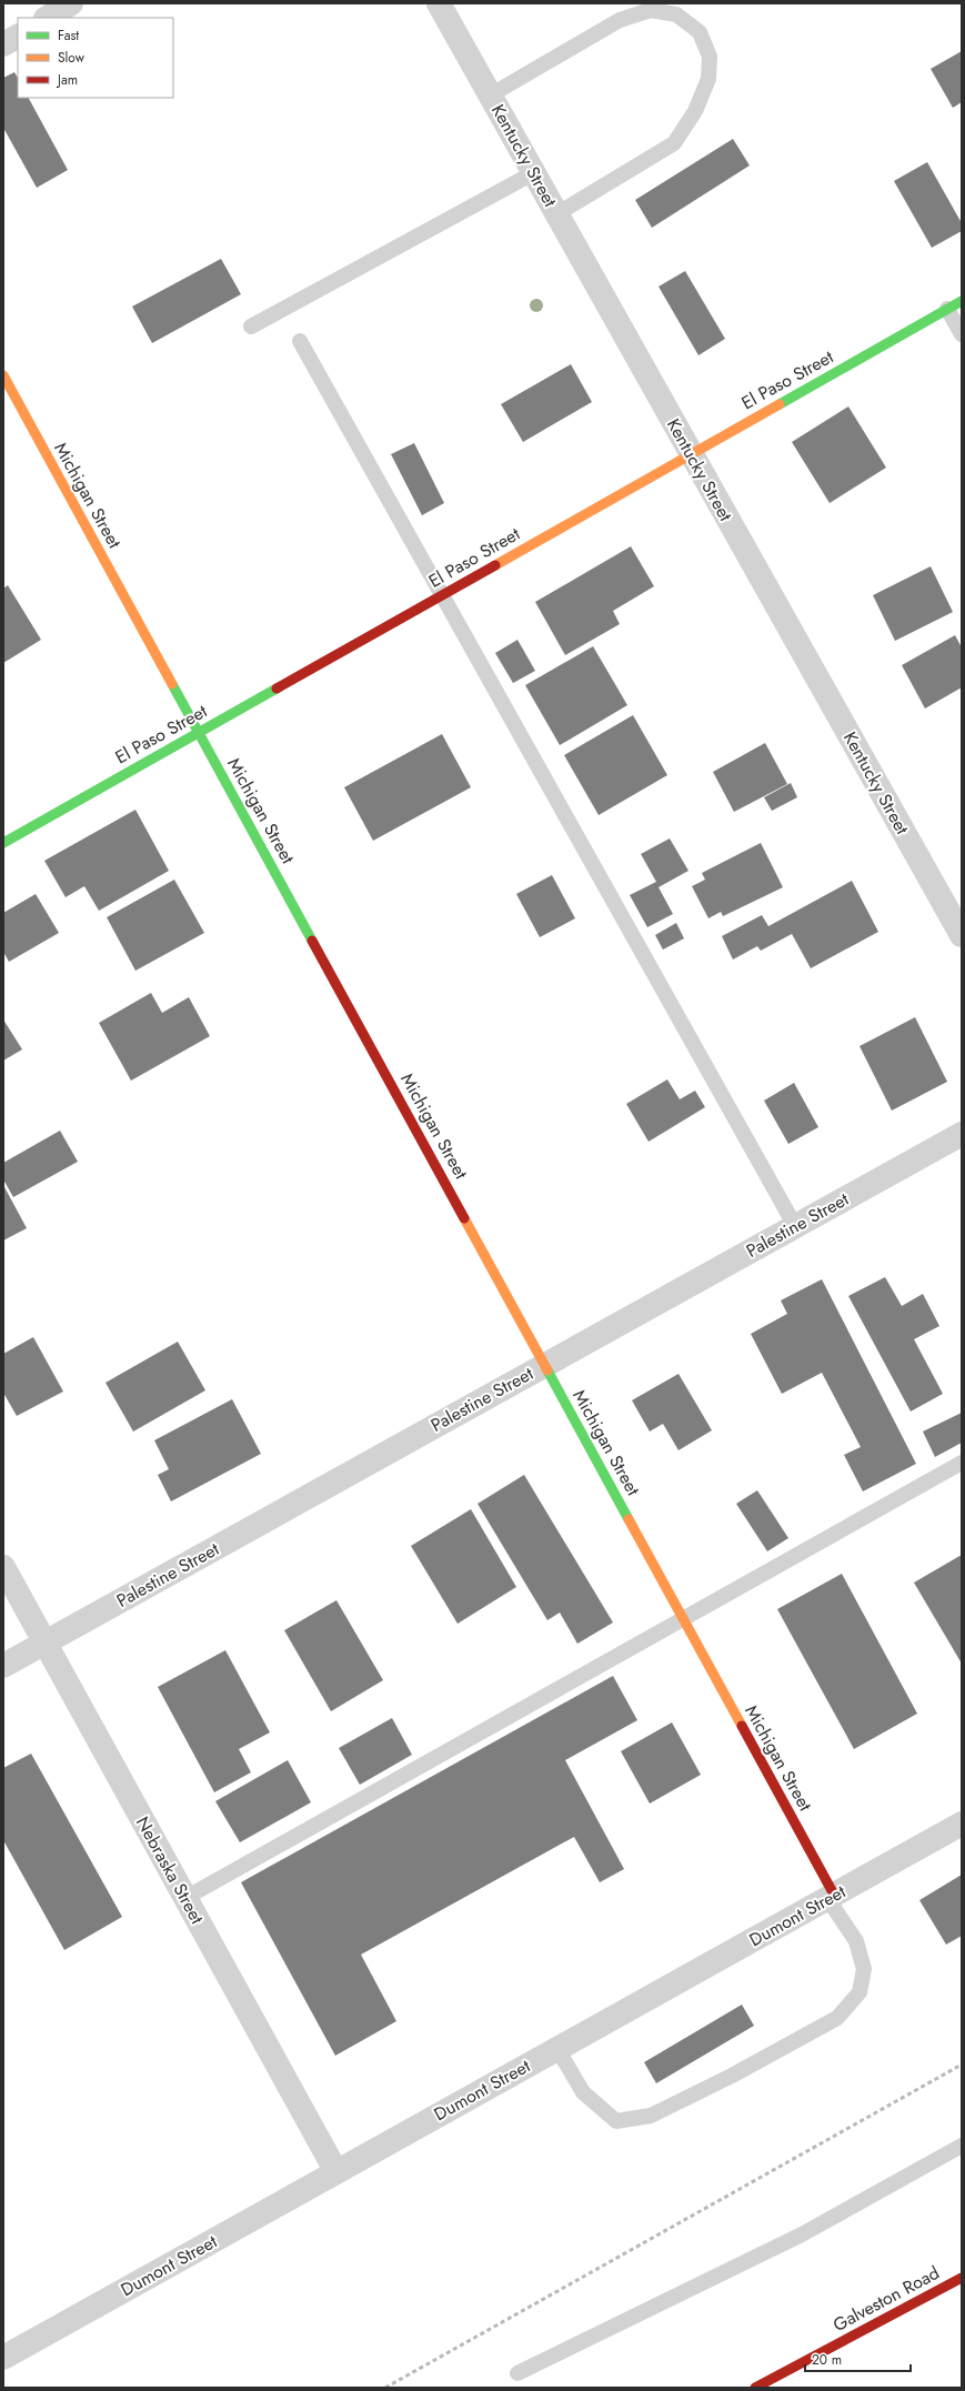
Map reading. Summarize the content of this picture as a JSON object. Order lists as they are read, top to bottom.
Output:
{
  "streets": {
    "street": [
      "Kentucky Street",
      "El Paso Street",
      "Michigan Street",
      "Palestine Street",
      "Nebraska Street",
      "Dumont Street",
      "Galveston Road"
    ]
  },
  "crossings": [
    ["Kentucky Street", "El Paso Street"],
    ["El Paso Street", "Michigan Street"],
    ["Michigan Street", "Palestine Street"],
    ["Michigan Street", "Dumont Street"],
    ["Palestine Street", "Nebraska Street"],
    ["Nebraska Street", "Dumont Street"]
  ],
  "legend": ["Fast", "Slow", "Jam"],
  "scale_bar": "20 m"
}
